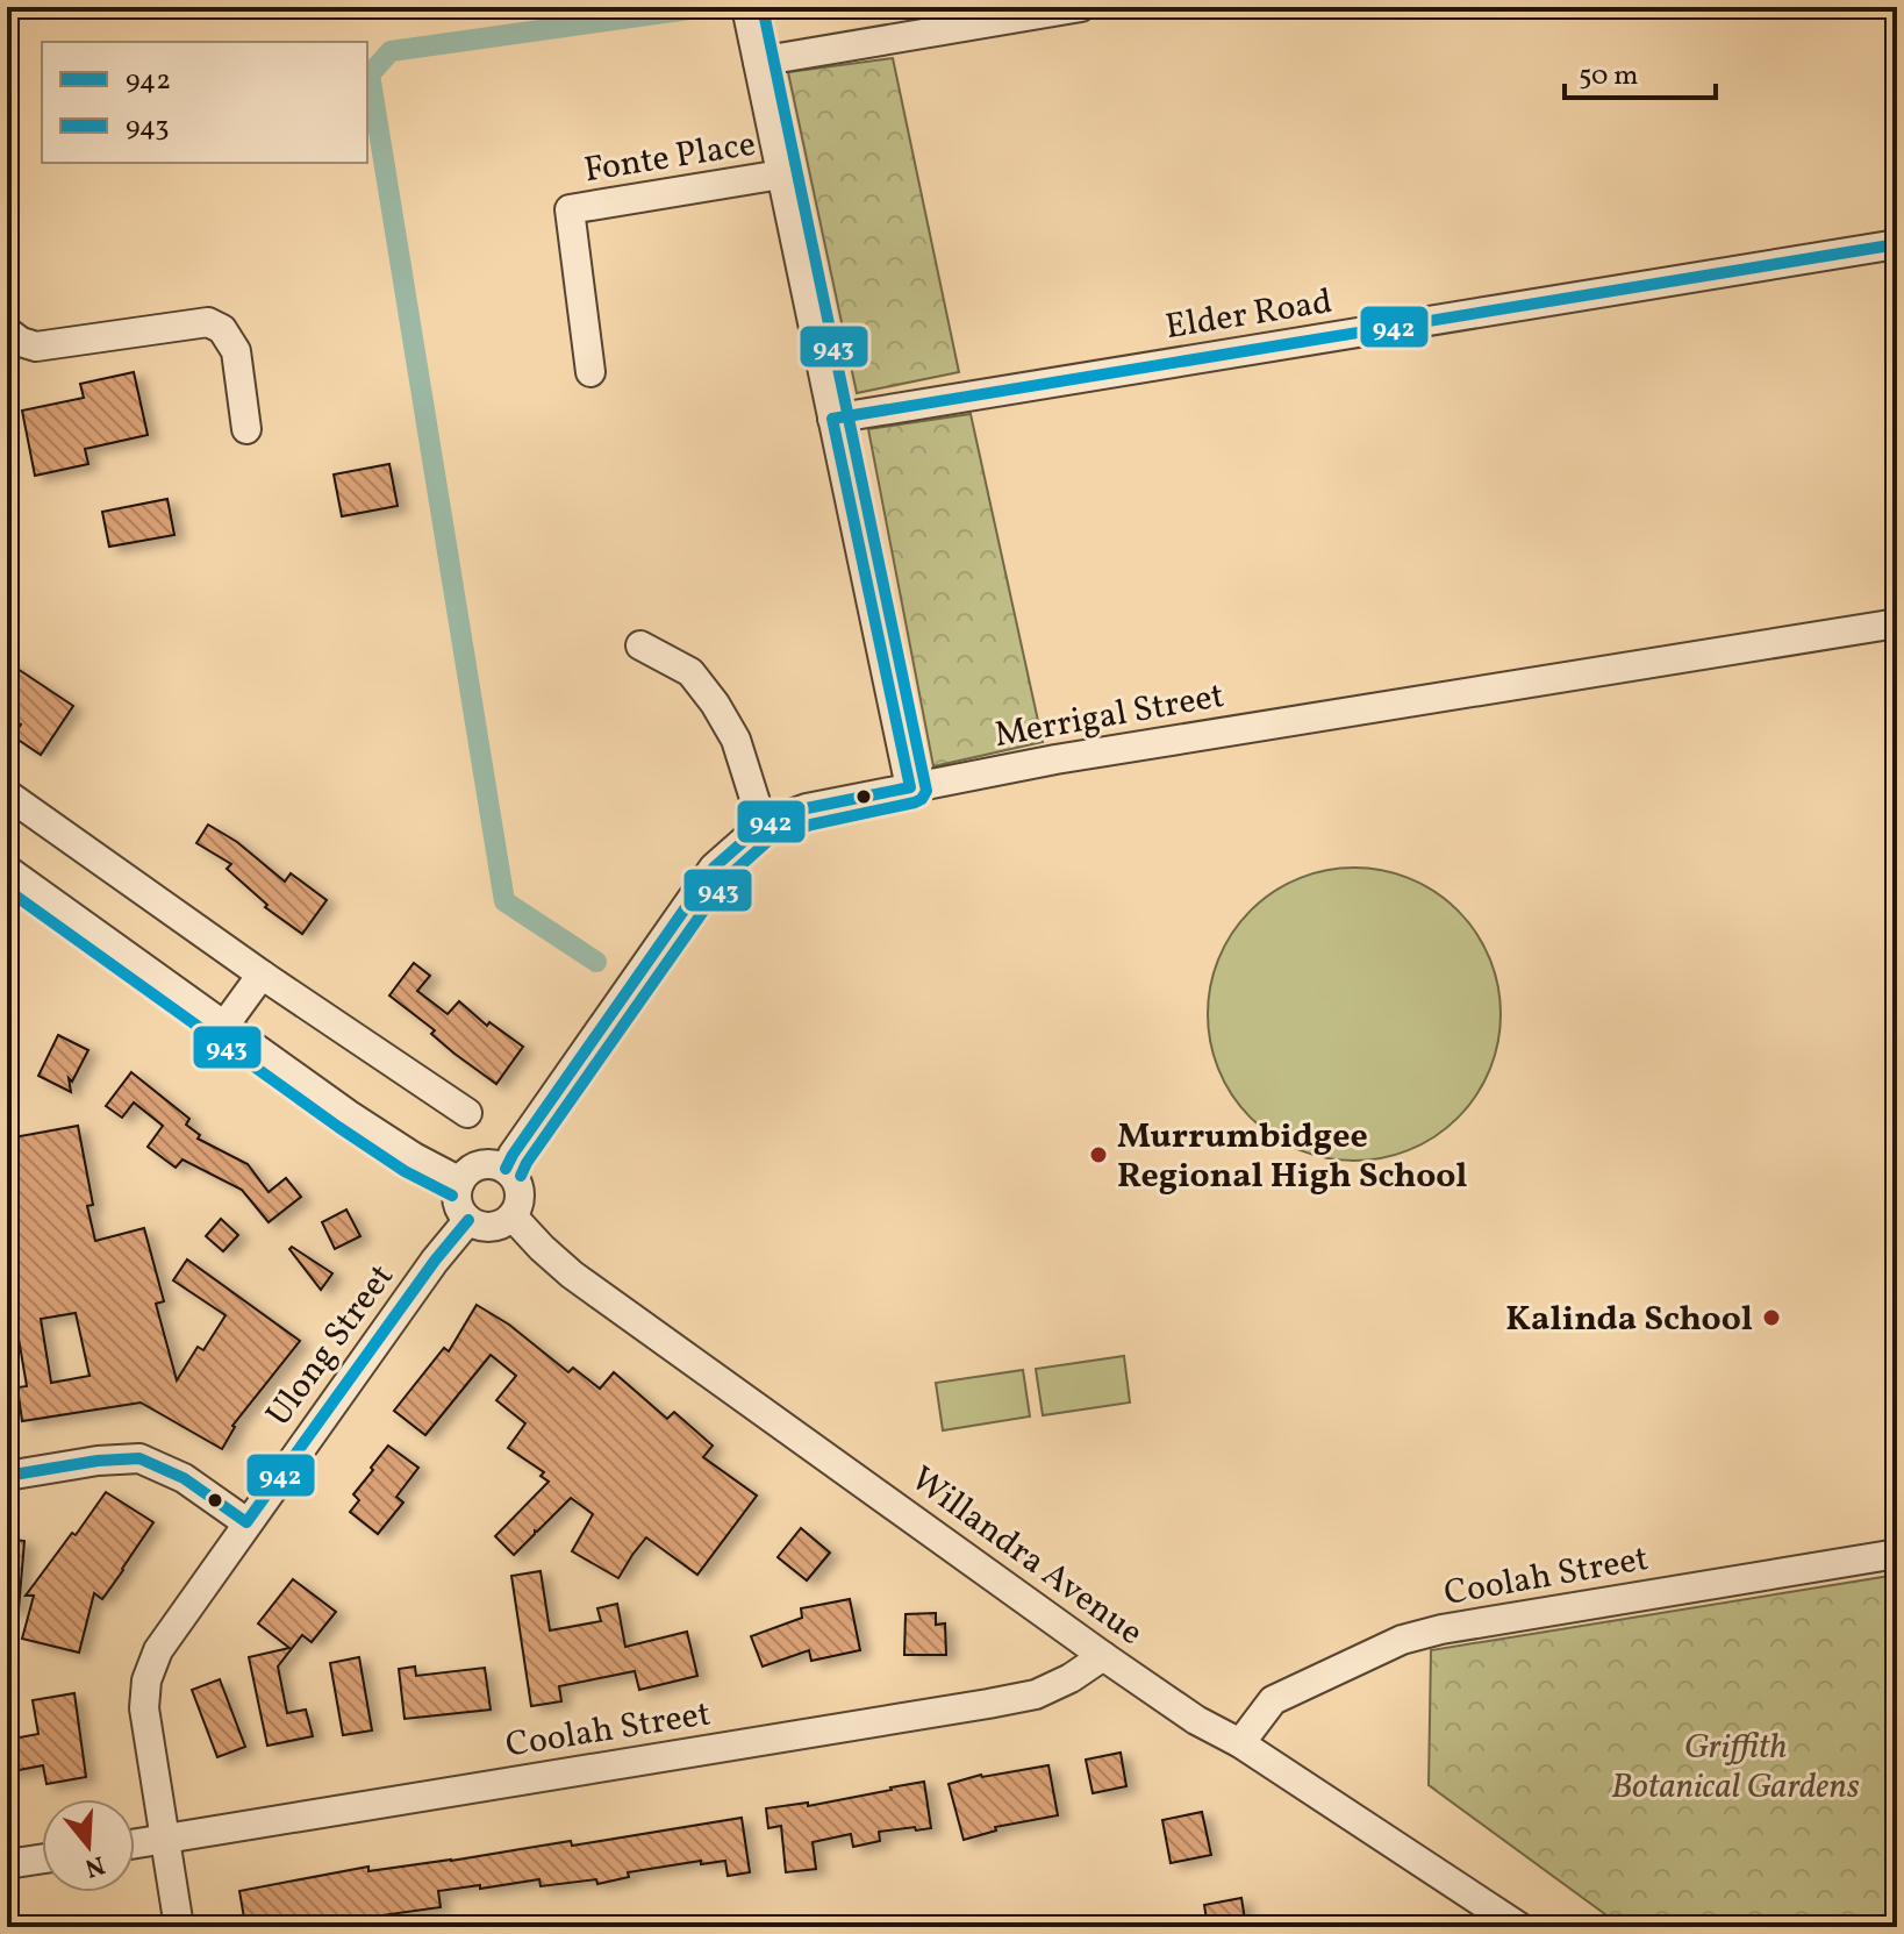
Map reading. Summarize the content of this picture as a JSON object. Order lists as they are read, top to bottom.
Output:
{
  "streets": {
    "street": [
      "Fonte Place",
      "Elder Road",
      "Merrigal Street",
      "Ulong Street",
      "Willandra Avenue",
      "Coolah Street"
    ]
  },
  "crossings": [
    ["Merrigal Street", "Ulong Street"],
    ["Merrigal Street", "Willandra Avenue"],
    ["Ulong Street", "Willandra Avenue"],
    ["Ulong Street", "Coolah Street"],
    ["Willandra Avenue", "Coolah Street"]
  ],
  "parks": ["Griffith Botanical Gardens"],
  "places": ["Murrumbidgee Regional High School", "Kalinda School"],
  "lines": ["transit line 943", "transit line 942"],
  "legend": ["942", "943"],
  "scale_bar": "50 m",
  "north": "bottom"
}
